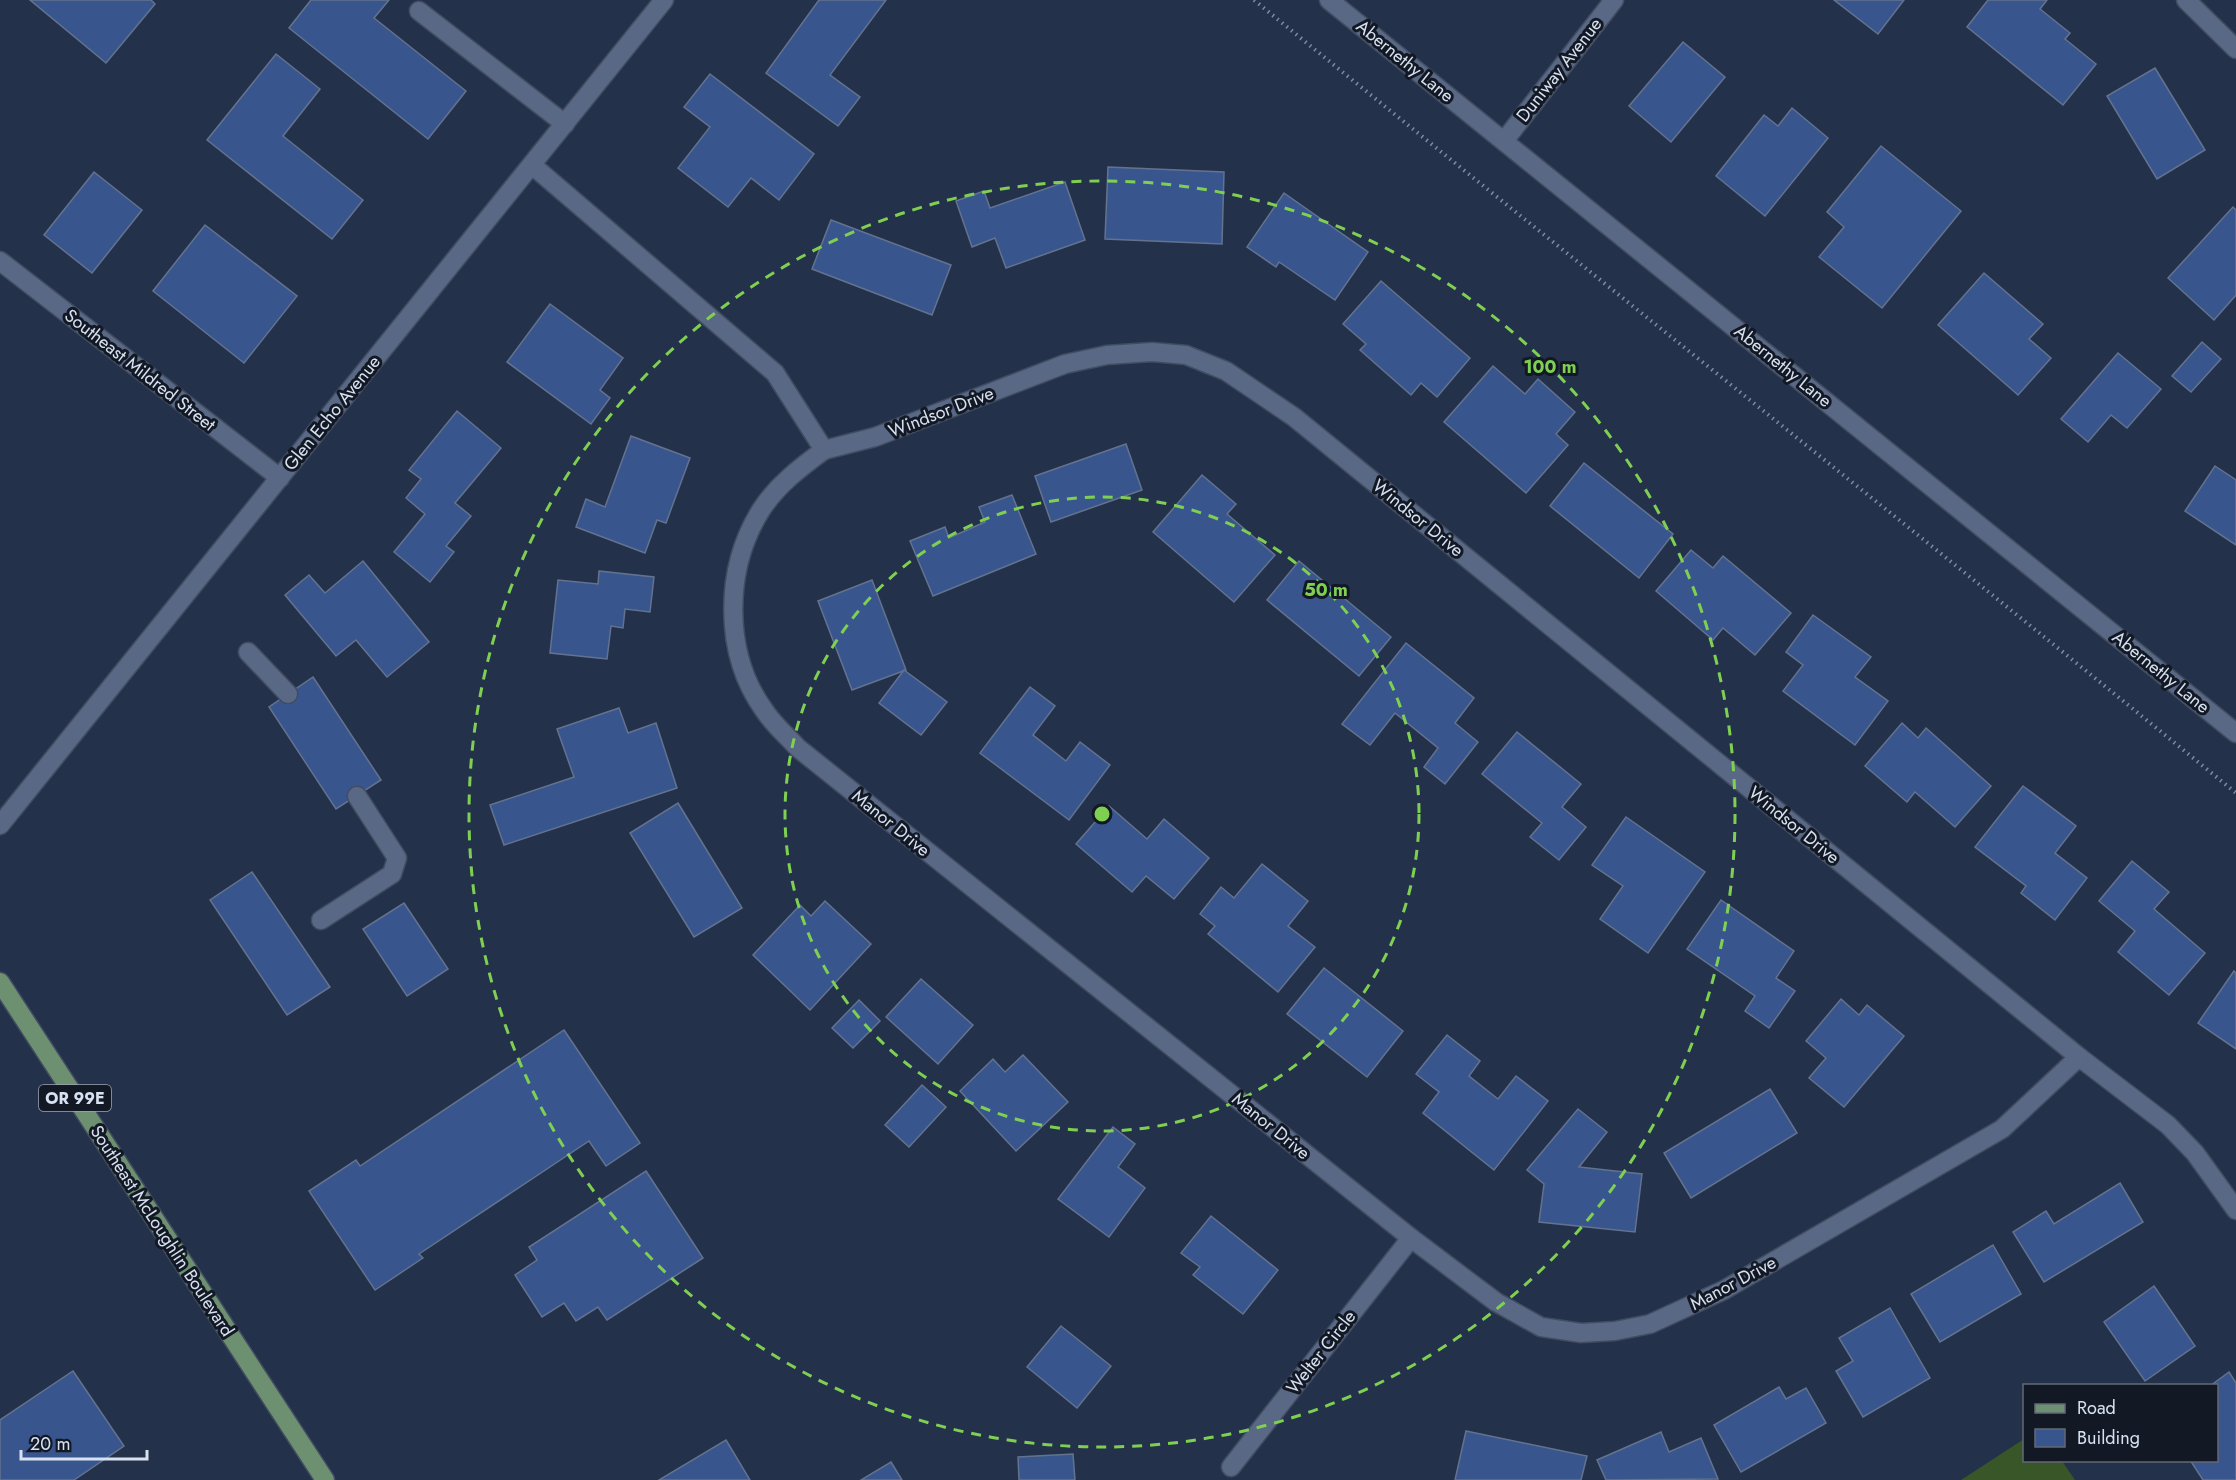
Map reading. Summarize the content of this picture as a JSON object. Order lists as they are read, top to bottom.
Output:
{
  "streets": {
    "main road": ["OR 99E", "Southeast McLoughlin Boulevard"],
    "street": [
      "Abernethy Lane",
      "Duniway Avenue",
      "Southeast Mildred Street",
      "Windsor Drive",
      "Glen Echo Avenue",
      "Manor Drive",
      "Welter Circle"
    ]
  },
  "crossings": [
    ["Abernethy Lane", "Duniway Avenue"],
    ["Southeast Mildred Street", "Glen Echo Avenue"],
    ["Windsor Drive", "Manor Drive"],
    ["Manor Drive", "Welter Circle"]
  ],
  "legend": ["Road", "Building"],
  "scale_bar": "20 m",
  "rings": ["100 m", "50 m"]
}
